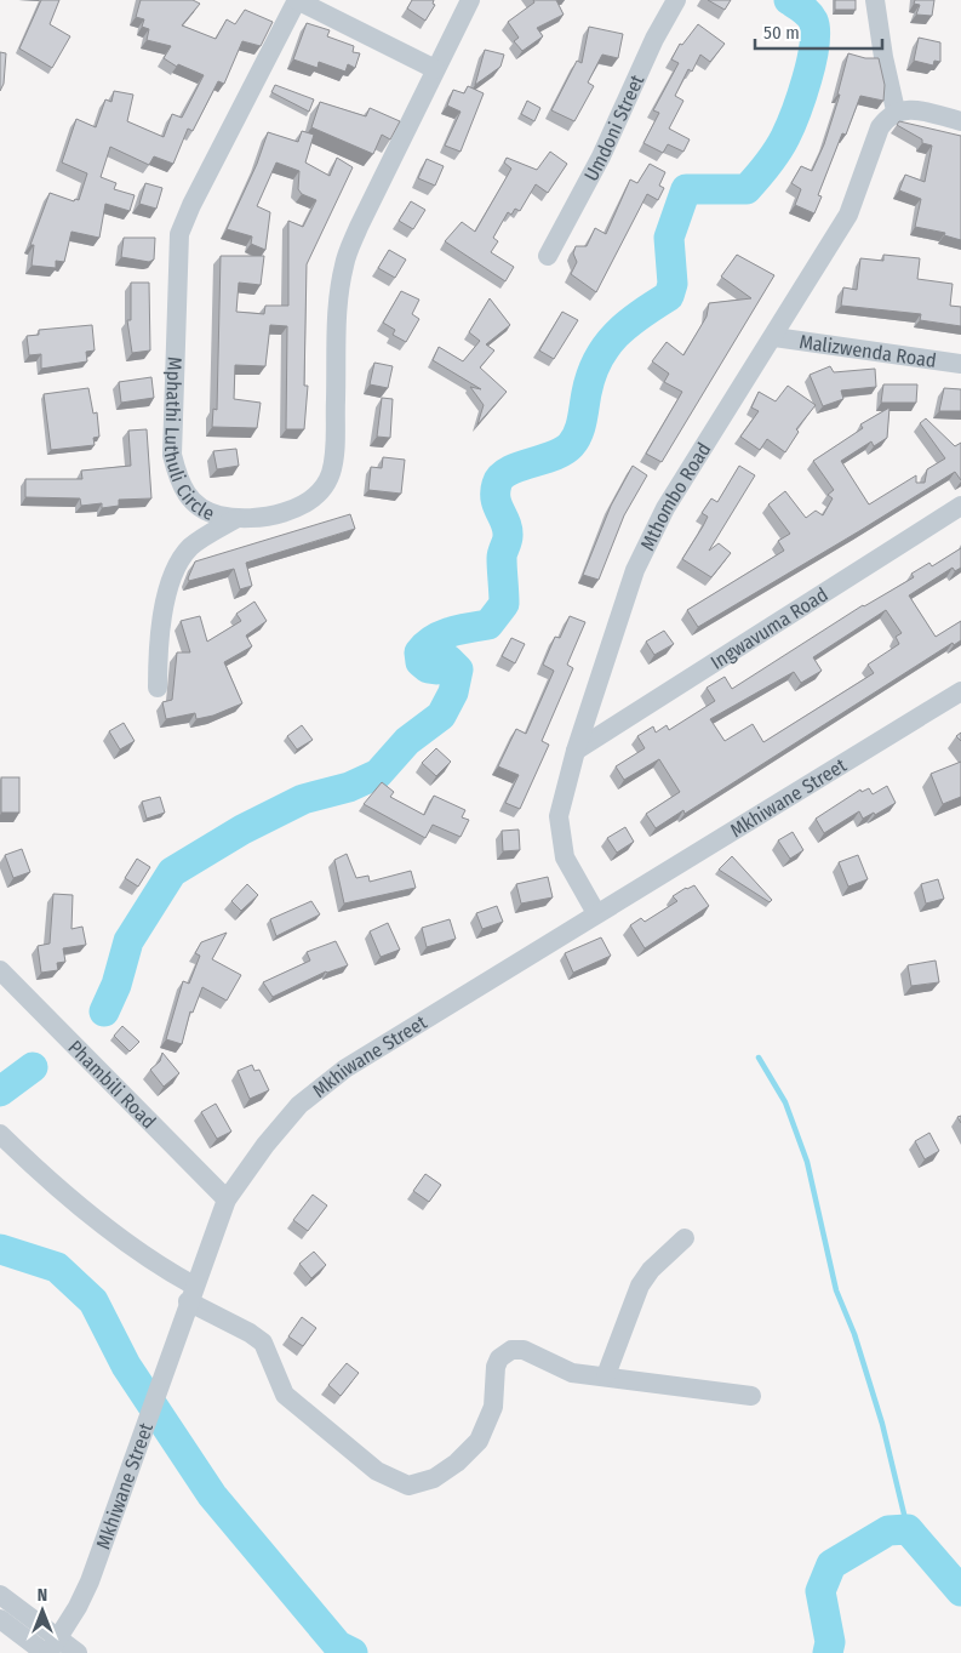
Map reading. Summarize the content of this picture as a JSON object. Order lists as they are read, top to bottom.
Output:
{
  "streets": {
    "street": [
      "Umdoni Street",
      "Malizwenda Road",
      "Mphathi Luthuli Circle",
      "Mthombo Road",
      "Ingwavuma Road",
      "Mkhiwane Street",
      "Phambili Road"
    ]
  },
  "crossings": [
    ["Malizwenda Road", "Mthombo Road"],
    ["Mthombo Road", "Ingwavuma Road"],
    ["Mthombo Road", "Mkhiwane Street"],
    ["Mkhiwane Street", "Phambili Road"]
  ],
  "scale_bar": "50 m",
  "north": "top"
}
